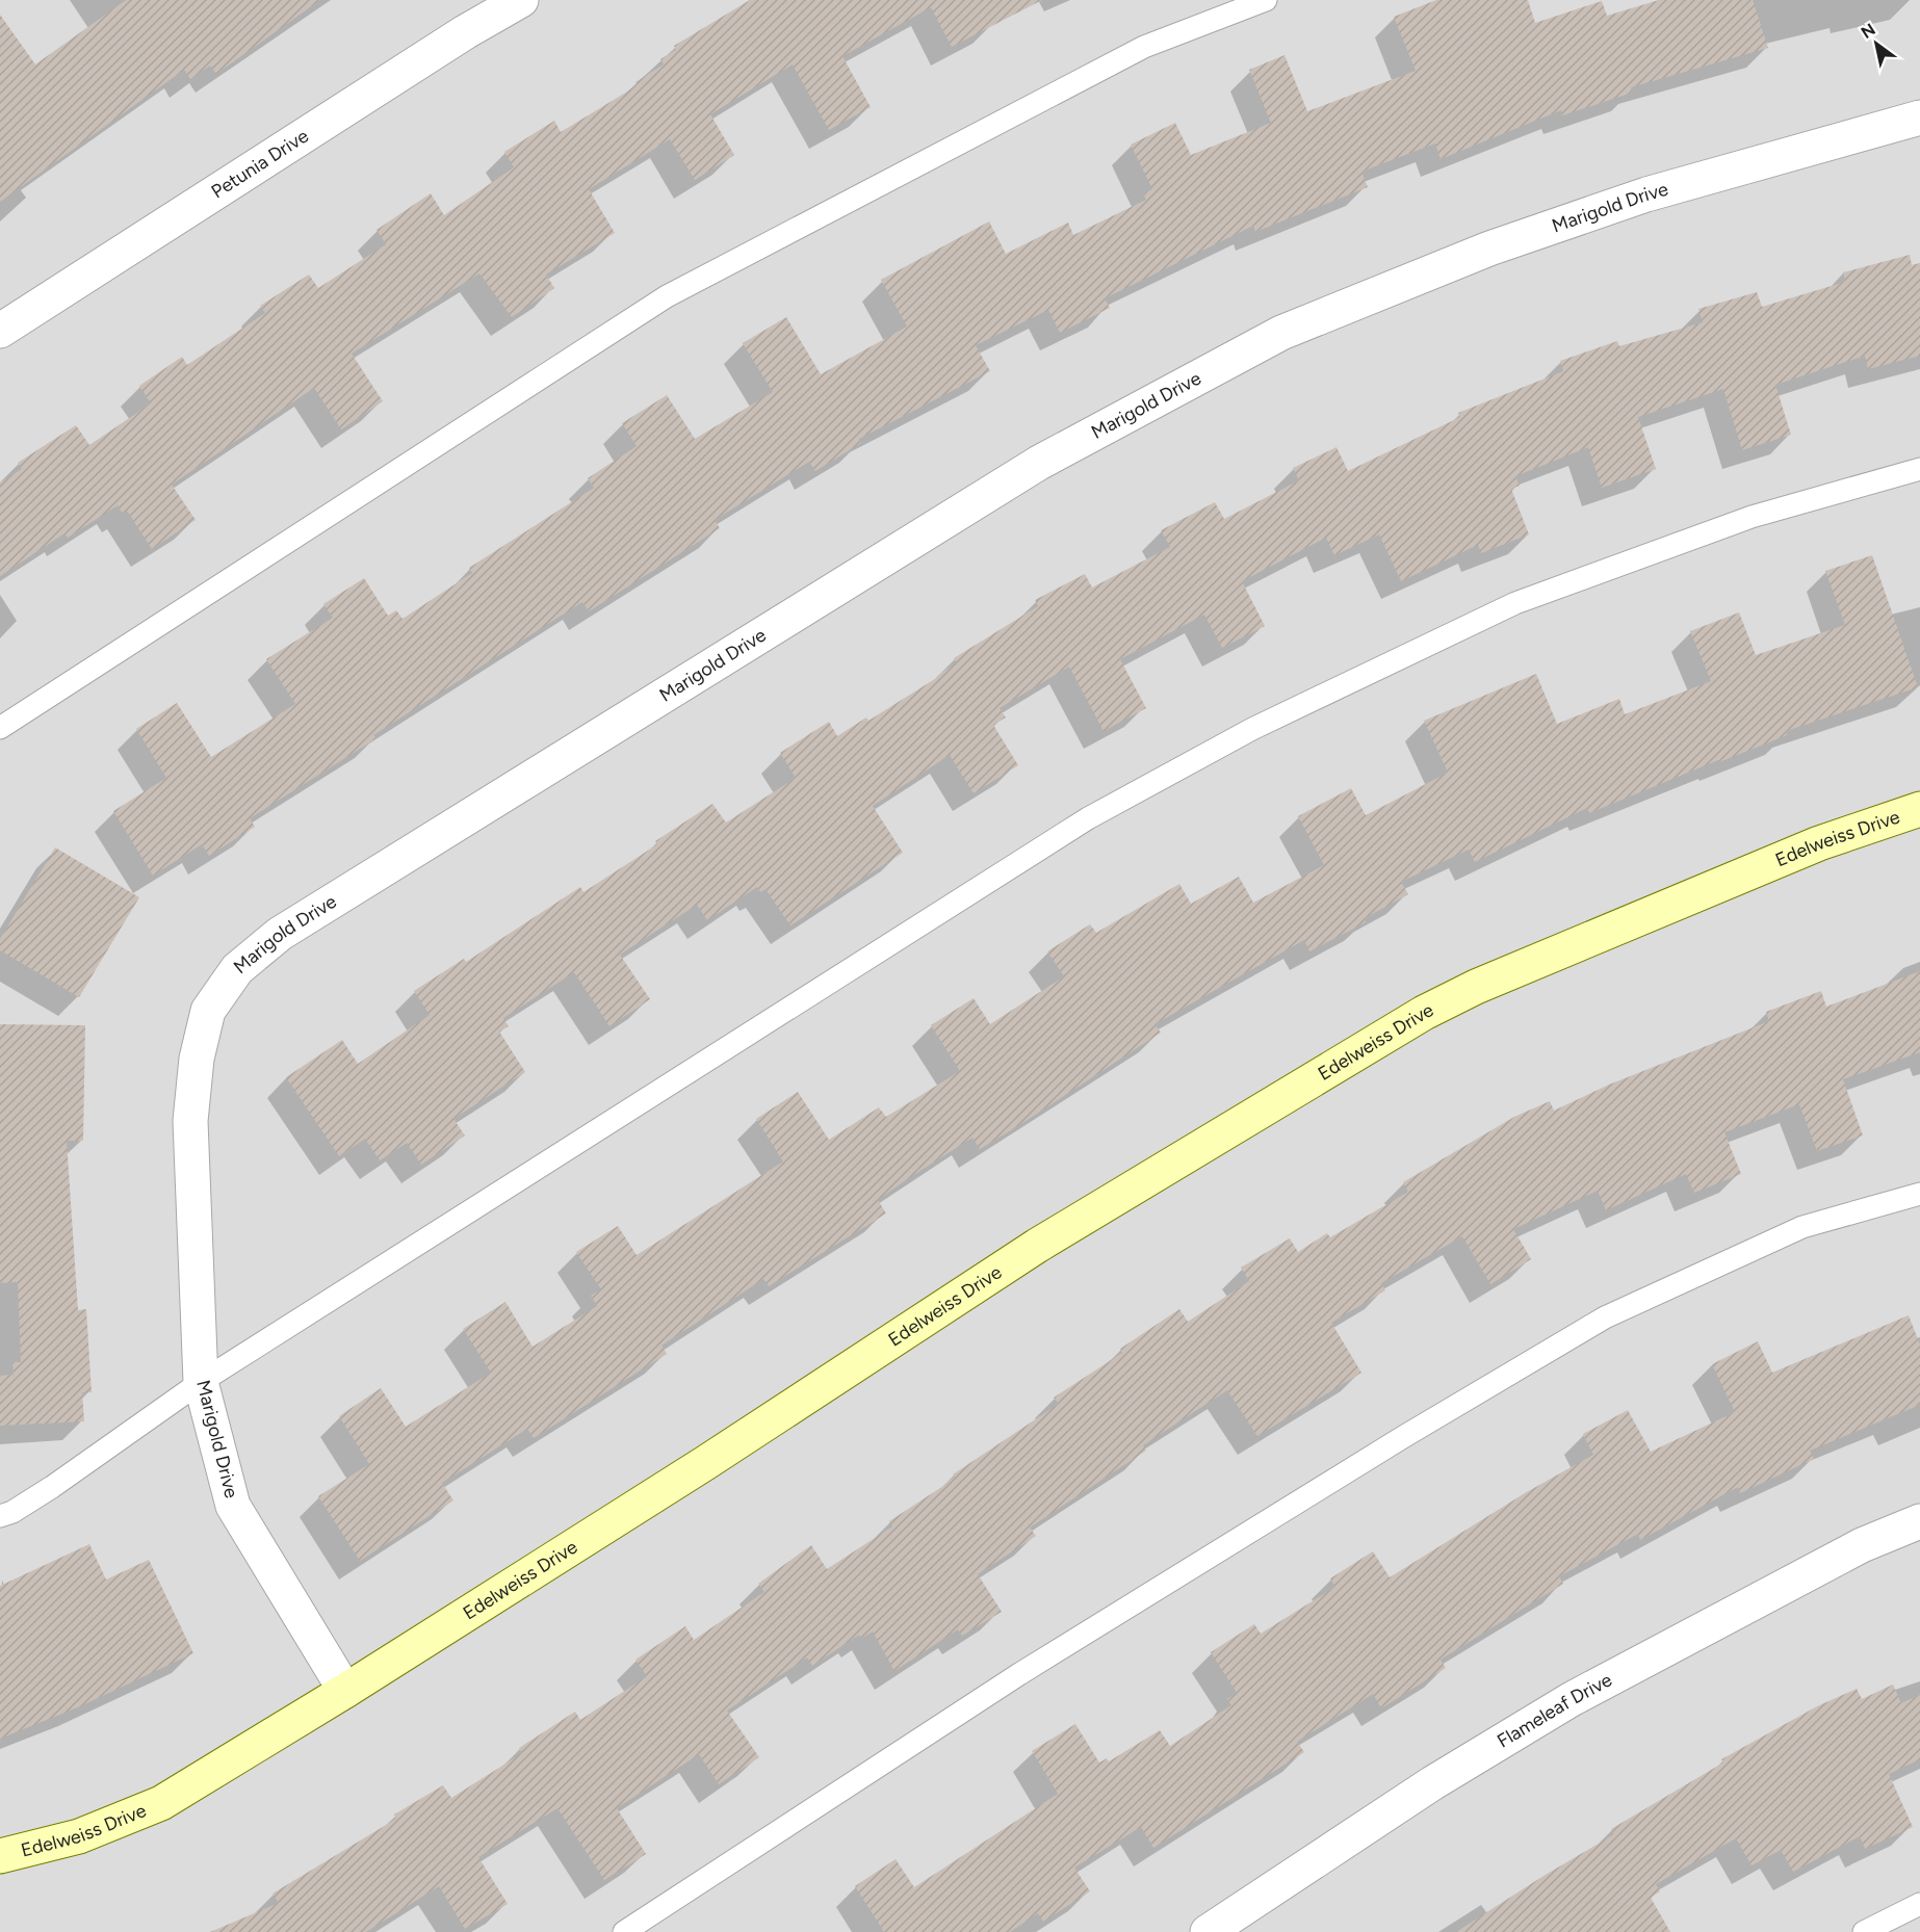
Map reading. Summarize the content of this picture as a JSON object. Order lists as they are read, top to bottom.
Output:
{
  "streets": {
    "street": [
      "Petunia Drive",
      "Marigold Drive",
      "Edelweiss Drive",
      "Flameleaf Drive"
    ]
  },
  "crossings": [
    ["Marigold Drive", "Edelweiss Drive"]
  ],
  "north": "top left"
}
